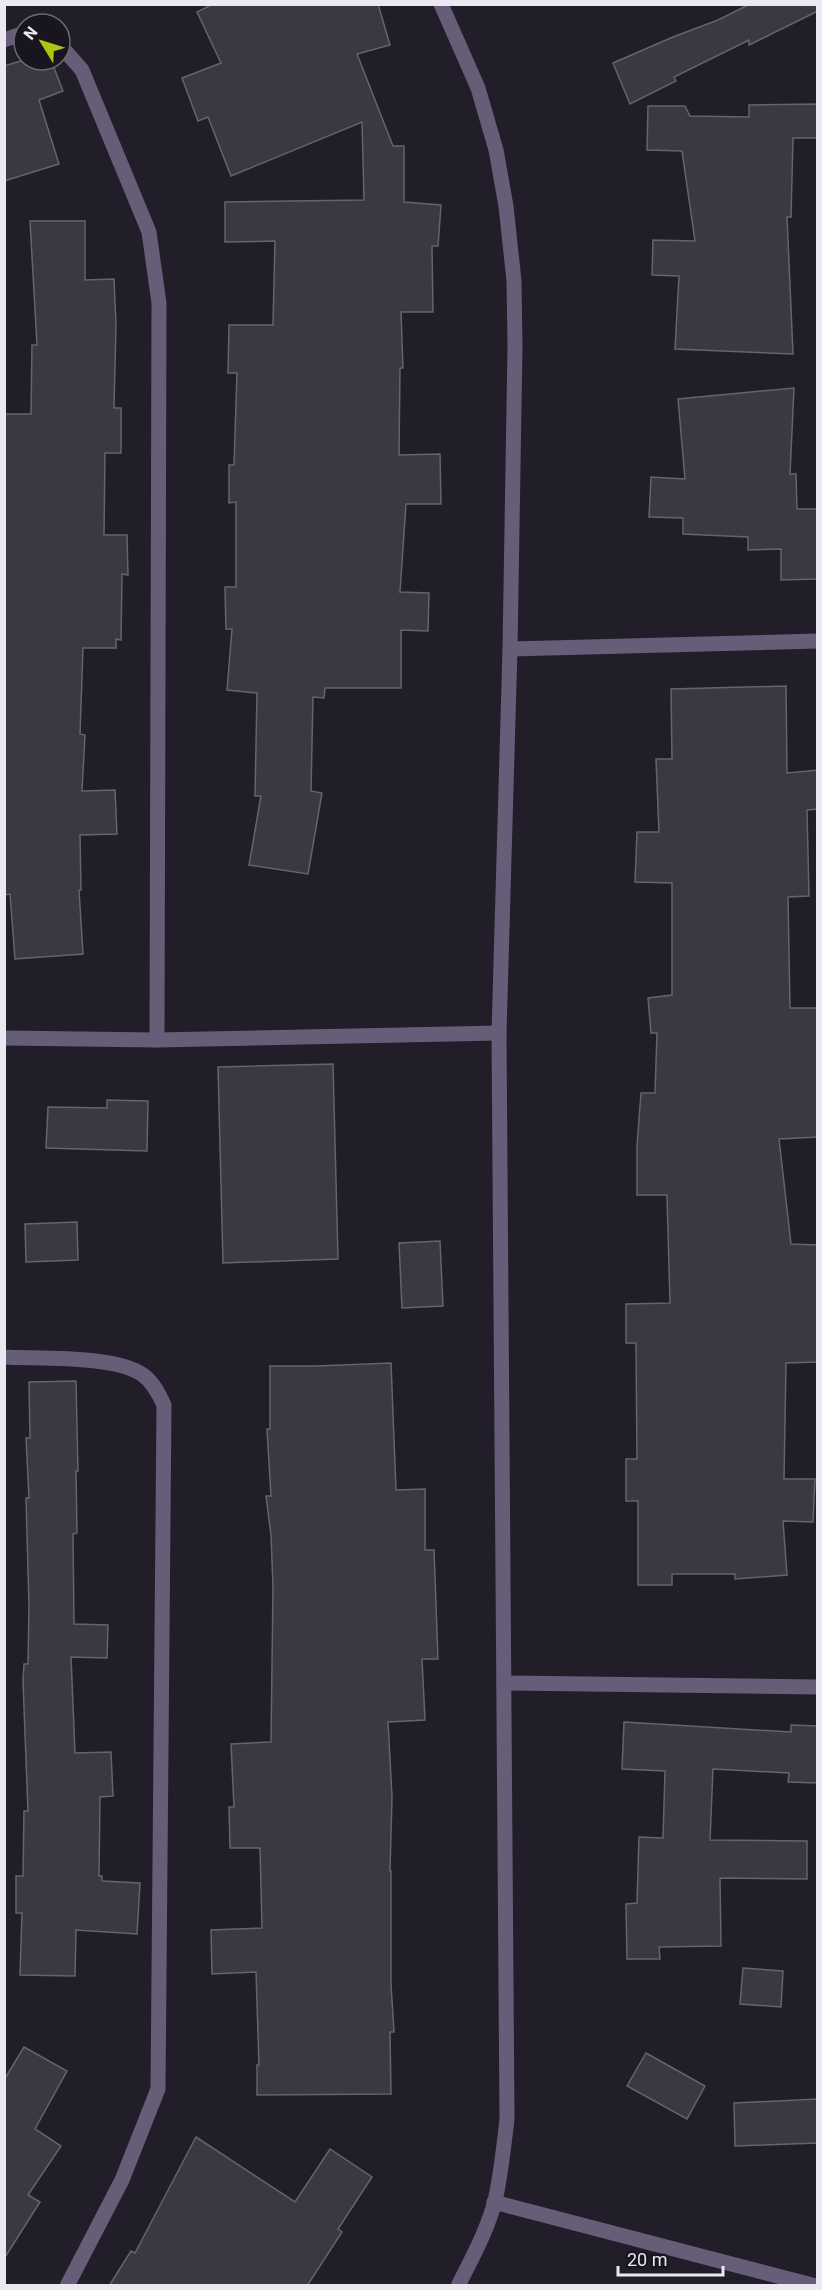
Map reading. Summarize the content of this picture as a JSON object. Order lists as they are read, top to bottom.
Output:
{
  "scale_bar": "20 m",
  "north": "top left"
}
